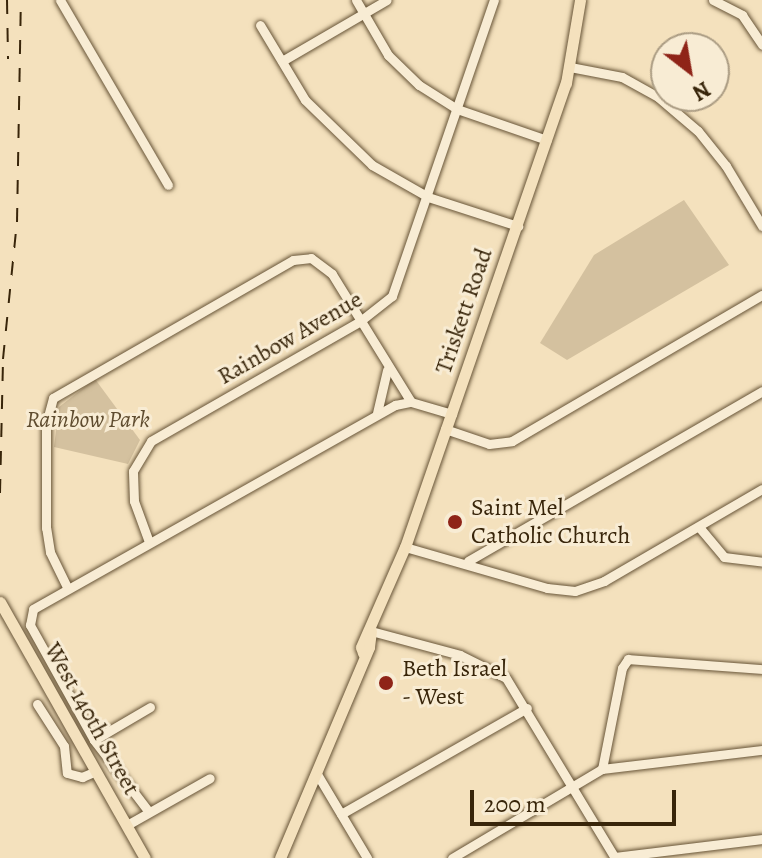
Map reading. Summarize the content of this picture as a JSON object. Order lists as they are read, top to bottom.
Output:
{
  "streets": {
    "main road": ["Triskett Road", "West 140th Street"],
    "street": ["Rainbow Avenue"]
  },
  "parks": ["Rainbow Park"],
  "places": ["Saint Mel Catholic Church", "Beth Israel - West"],
  "scale_bar": "200 m",
  "north": "bottom right"
}
